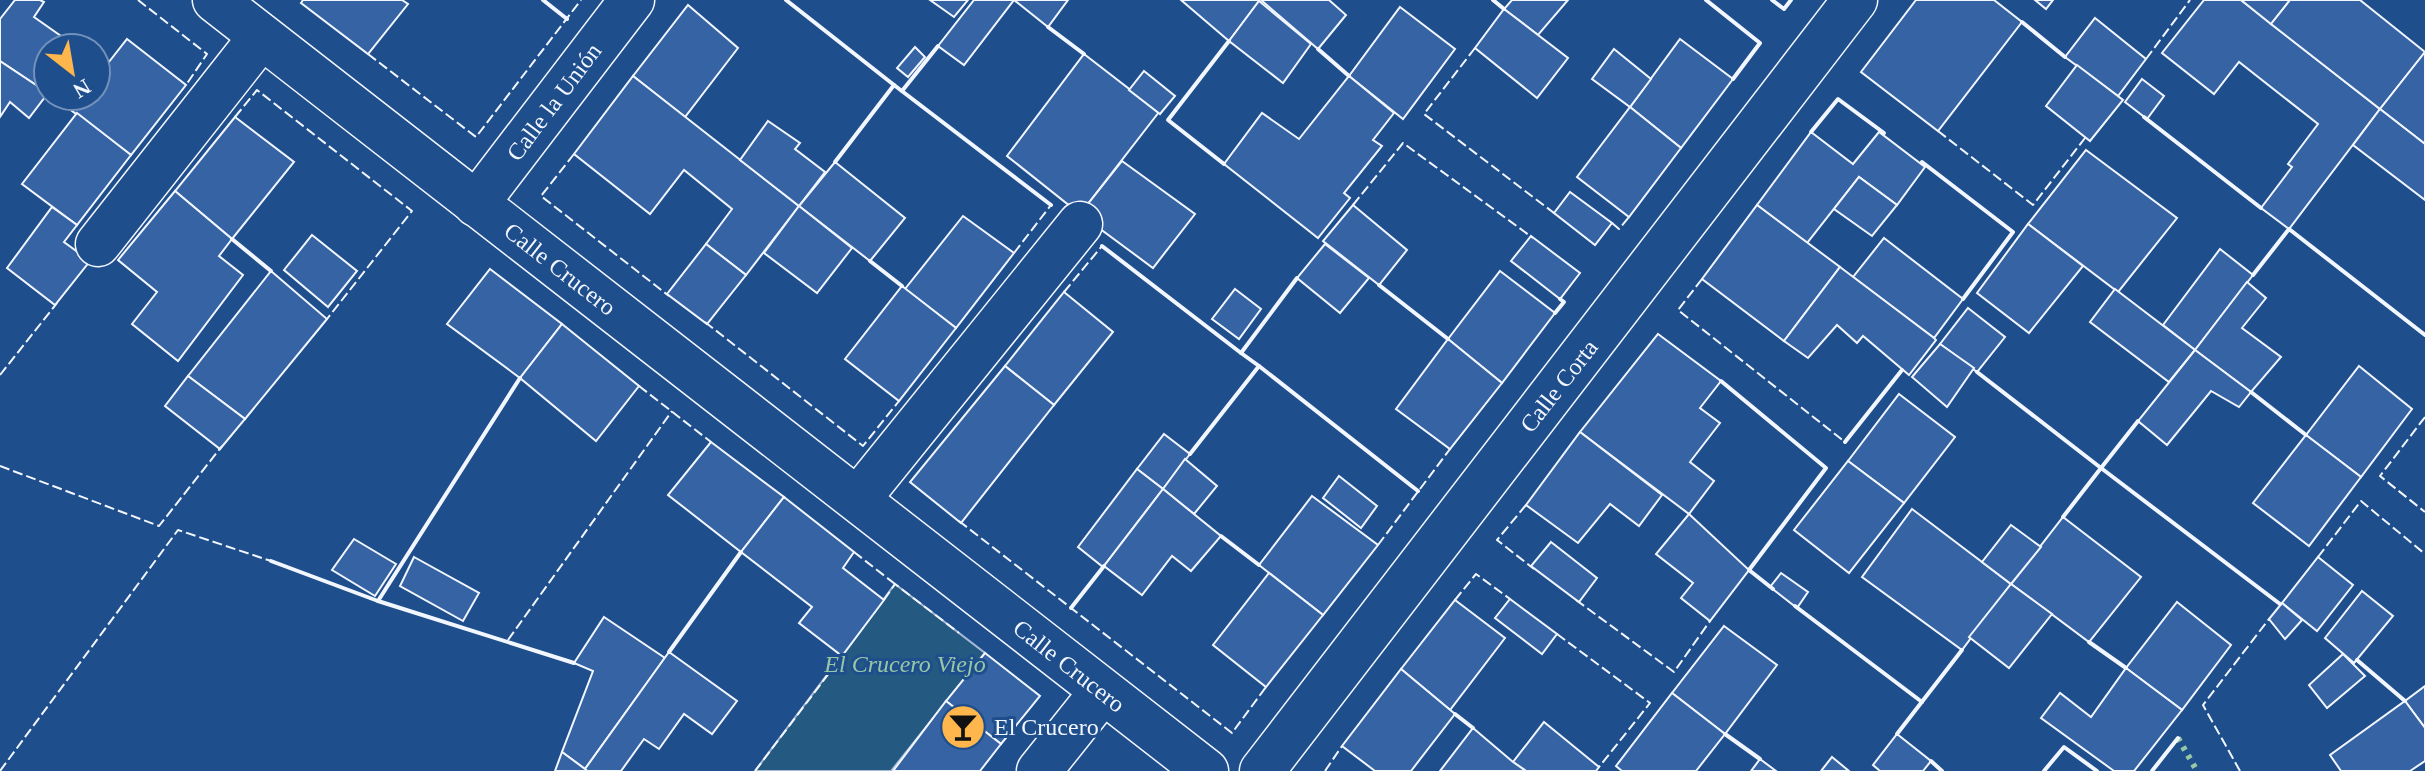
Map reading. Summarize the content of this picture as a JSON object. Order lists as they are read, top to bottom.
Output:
{
  "streets": {
    "street": ["Calle la Unión", "Calle Crucero", "Calle Corta"]
  },
  "crossings": [
    ["Calle la Unión", "Calle Crucero"]
  ],
  "parks": ["El Crucero Viejo"],
  "places": {
    "bar": ["El Crucero"]
  },
  "north": "bottom right"
}
